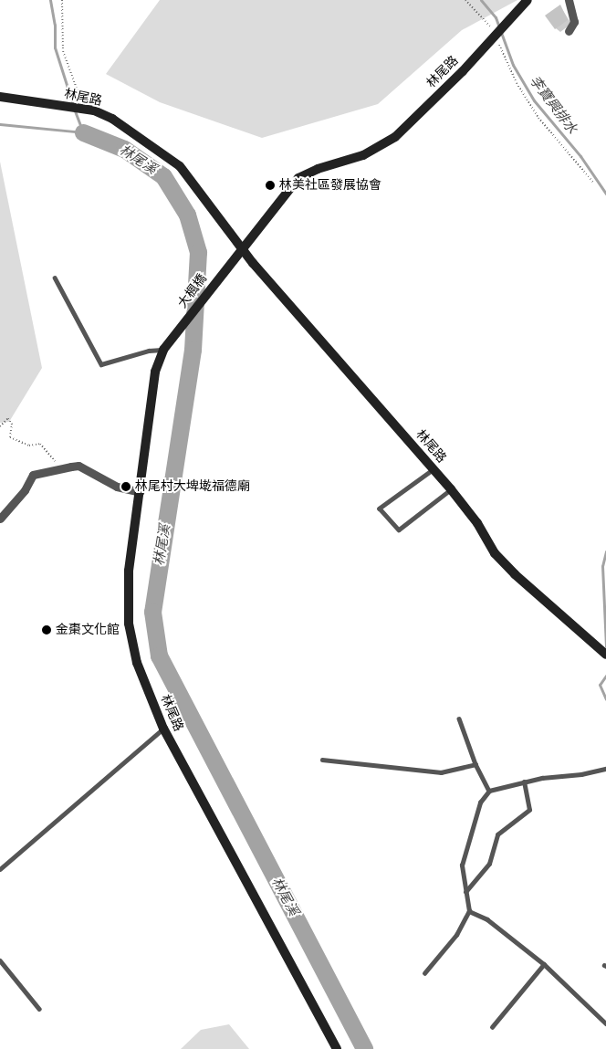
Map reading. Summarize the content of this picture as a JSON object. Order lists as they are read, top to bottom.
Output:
{
  "streets": {
    "street": ["林尾路", "大楓橋"]
  },
  "crossings": [
    ["林尾路", "大楓橋"]
  ],
  "water": ["李寶興排水", "林尾溪"],
  "places": ["林美社區發展協會", "林尾村大埤墘福德廟", "金棗文化館"]
}
